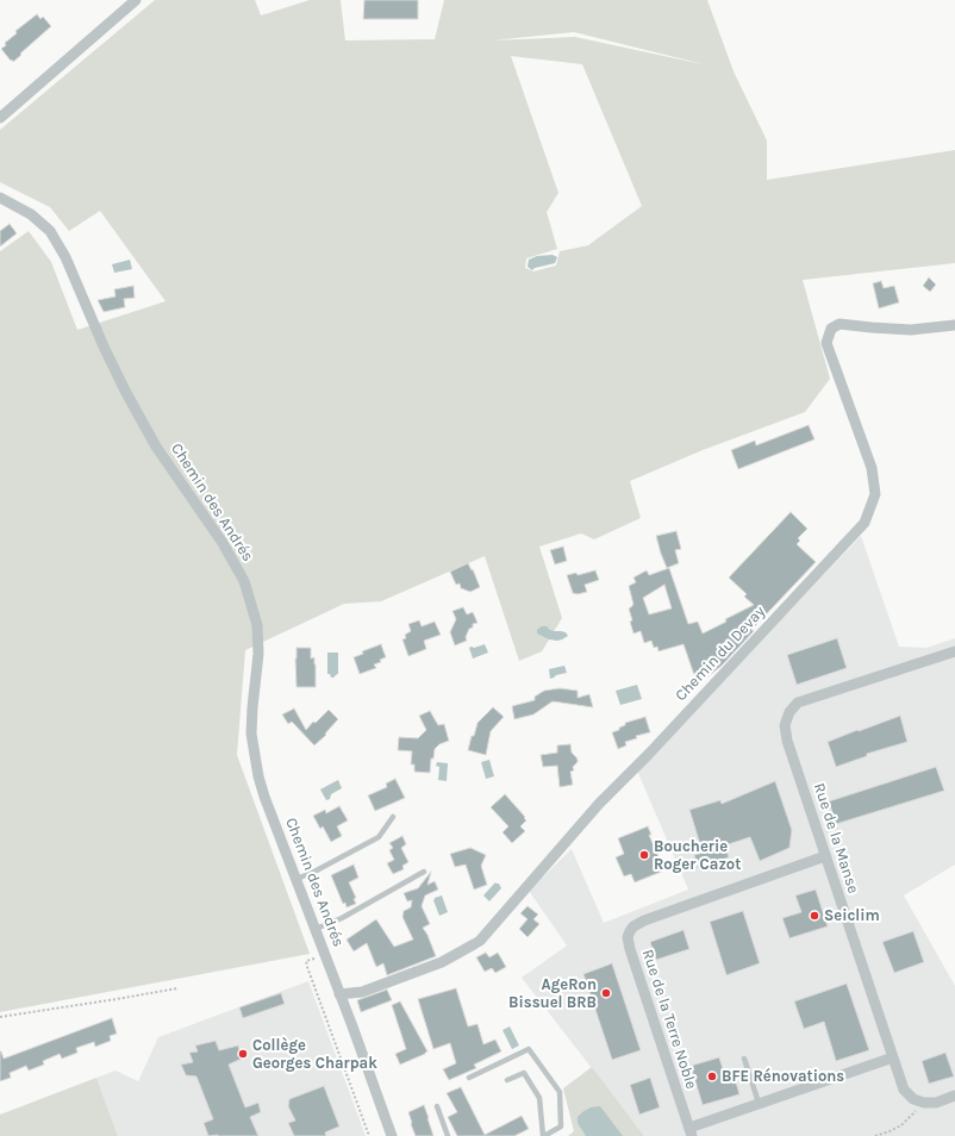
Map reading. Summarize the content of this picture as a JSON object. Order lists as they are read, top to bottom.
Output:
{
  "streets": {
    "street": [
      "Chemin des Andrés",
      "Chemin du Devay",
      "Rue de la Manse",
      "Rue de la Terre Noble"
    ]
  },
  "crossings": [
    ["Chemin des Andrés", "Chemin du Devay"],
    ["Rue de la Manse", "Rue de la Terre Noble"]
  ],
  "places": [
    "Boucherie Roger Cazot",
    "Seiclim",
    "AgeRon Bissuel BRB",
    "Collège Georges Charpak",
    "BFE Rénovations"
  ]
}
